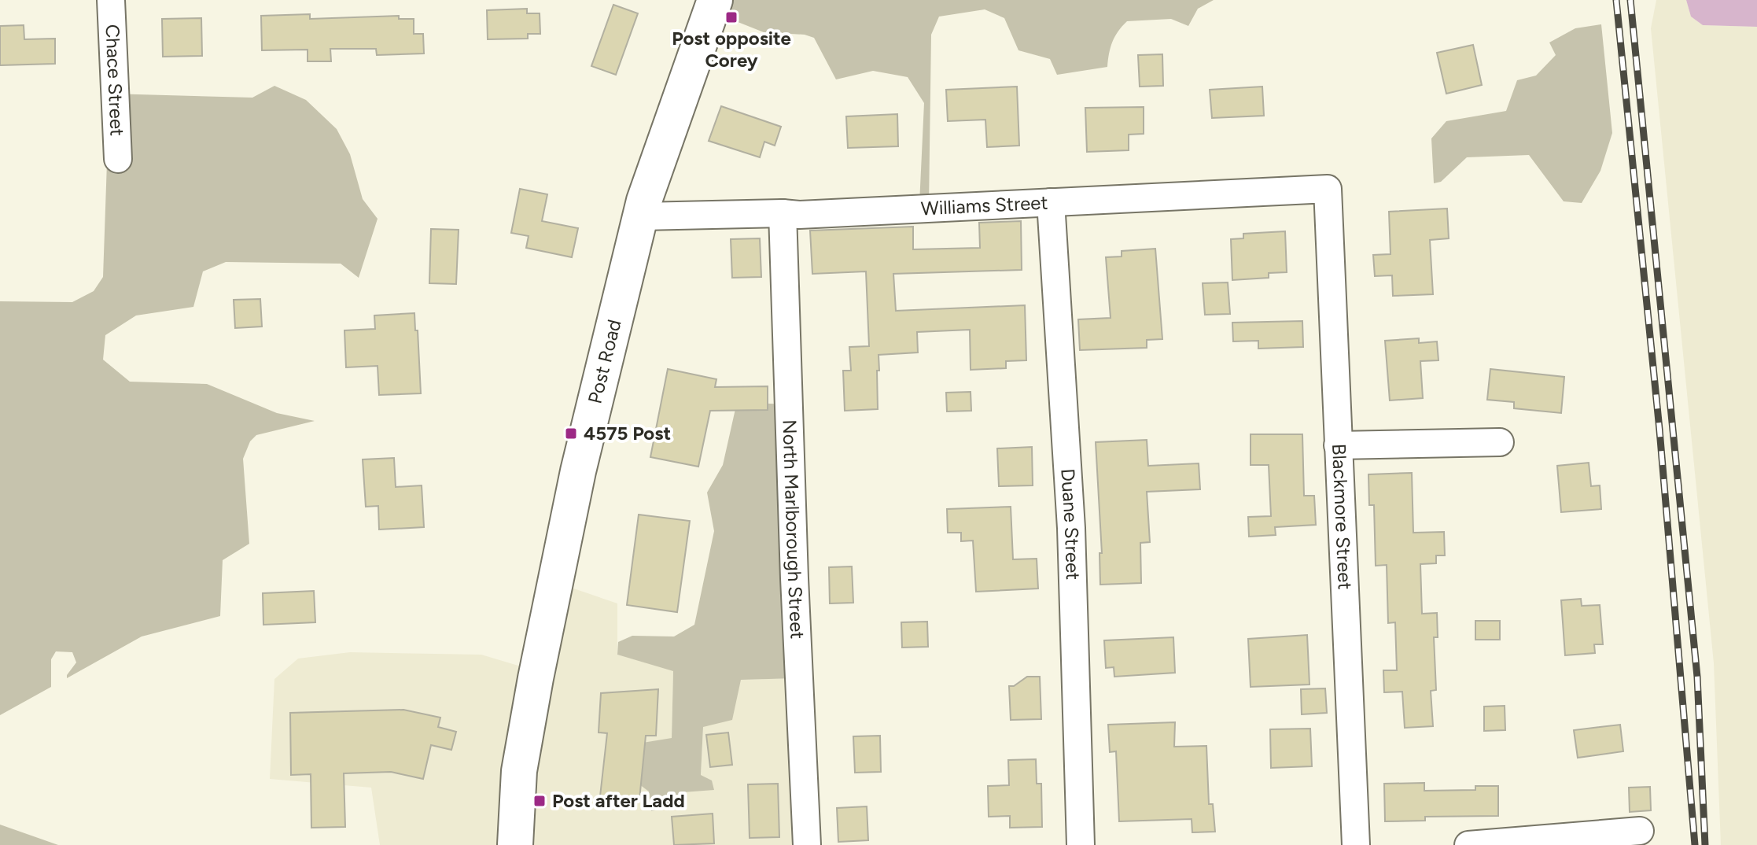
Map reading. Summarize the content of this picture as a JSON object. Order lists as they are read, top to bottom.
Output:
{
  "streets": {
    "main road": ["Post Road"],
    "street": [
      "Chace Street",
      "Williams Street",
      "Blackmore Street",
      "Duane Street",
      "North Marlborough Street"
    ]
  },
  "crossings": [
    ["Williams Street", "Post Road"],
    ["Williams Street", "Blackmore Street"],
    ["Williams Street", "Duane Street"],
    ["Williams Street", "North Marlborough Street"]
  ],
  "places": {
    "transit": ["Post opposite Corey", "4575 Post", "Post after Ladd"]
  }
}
